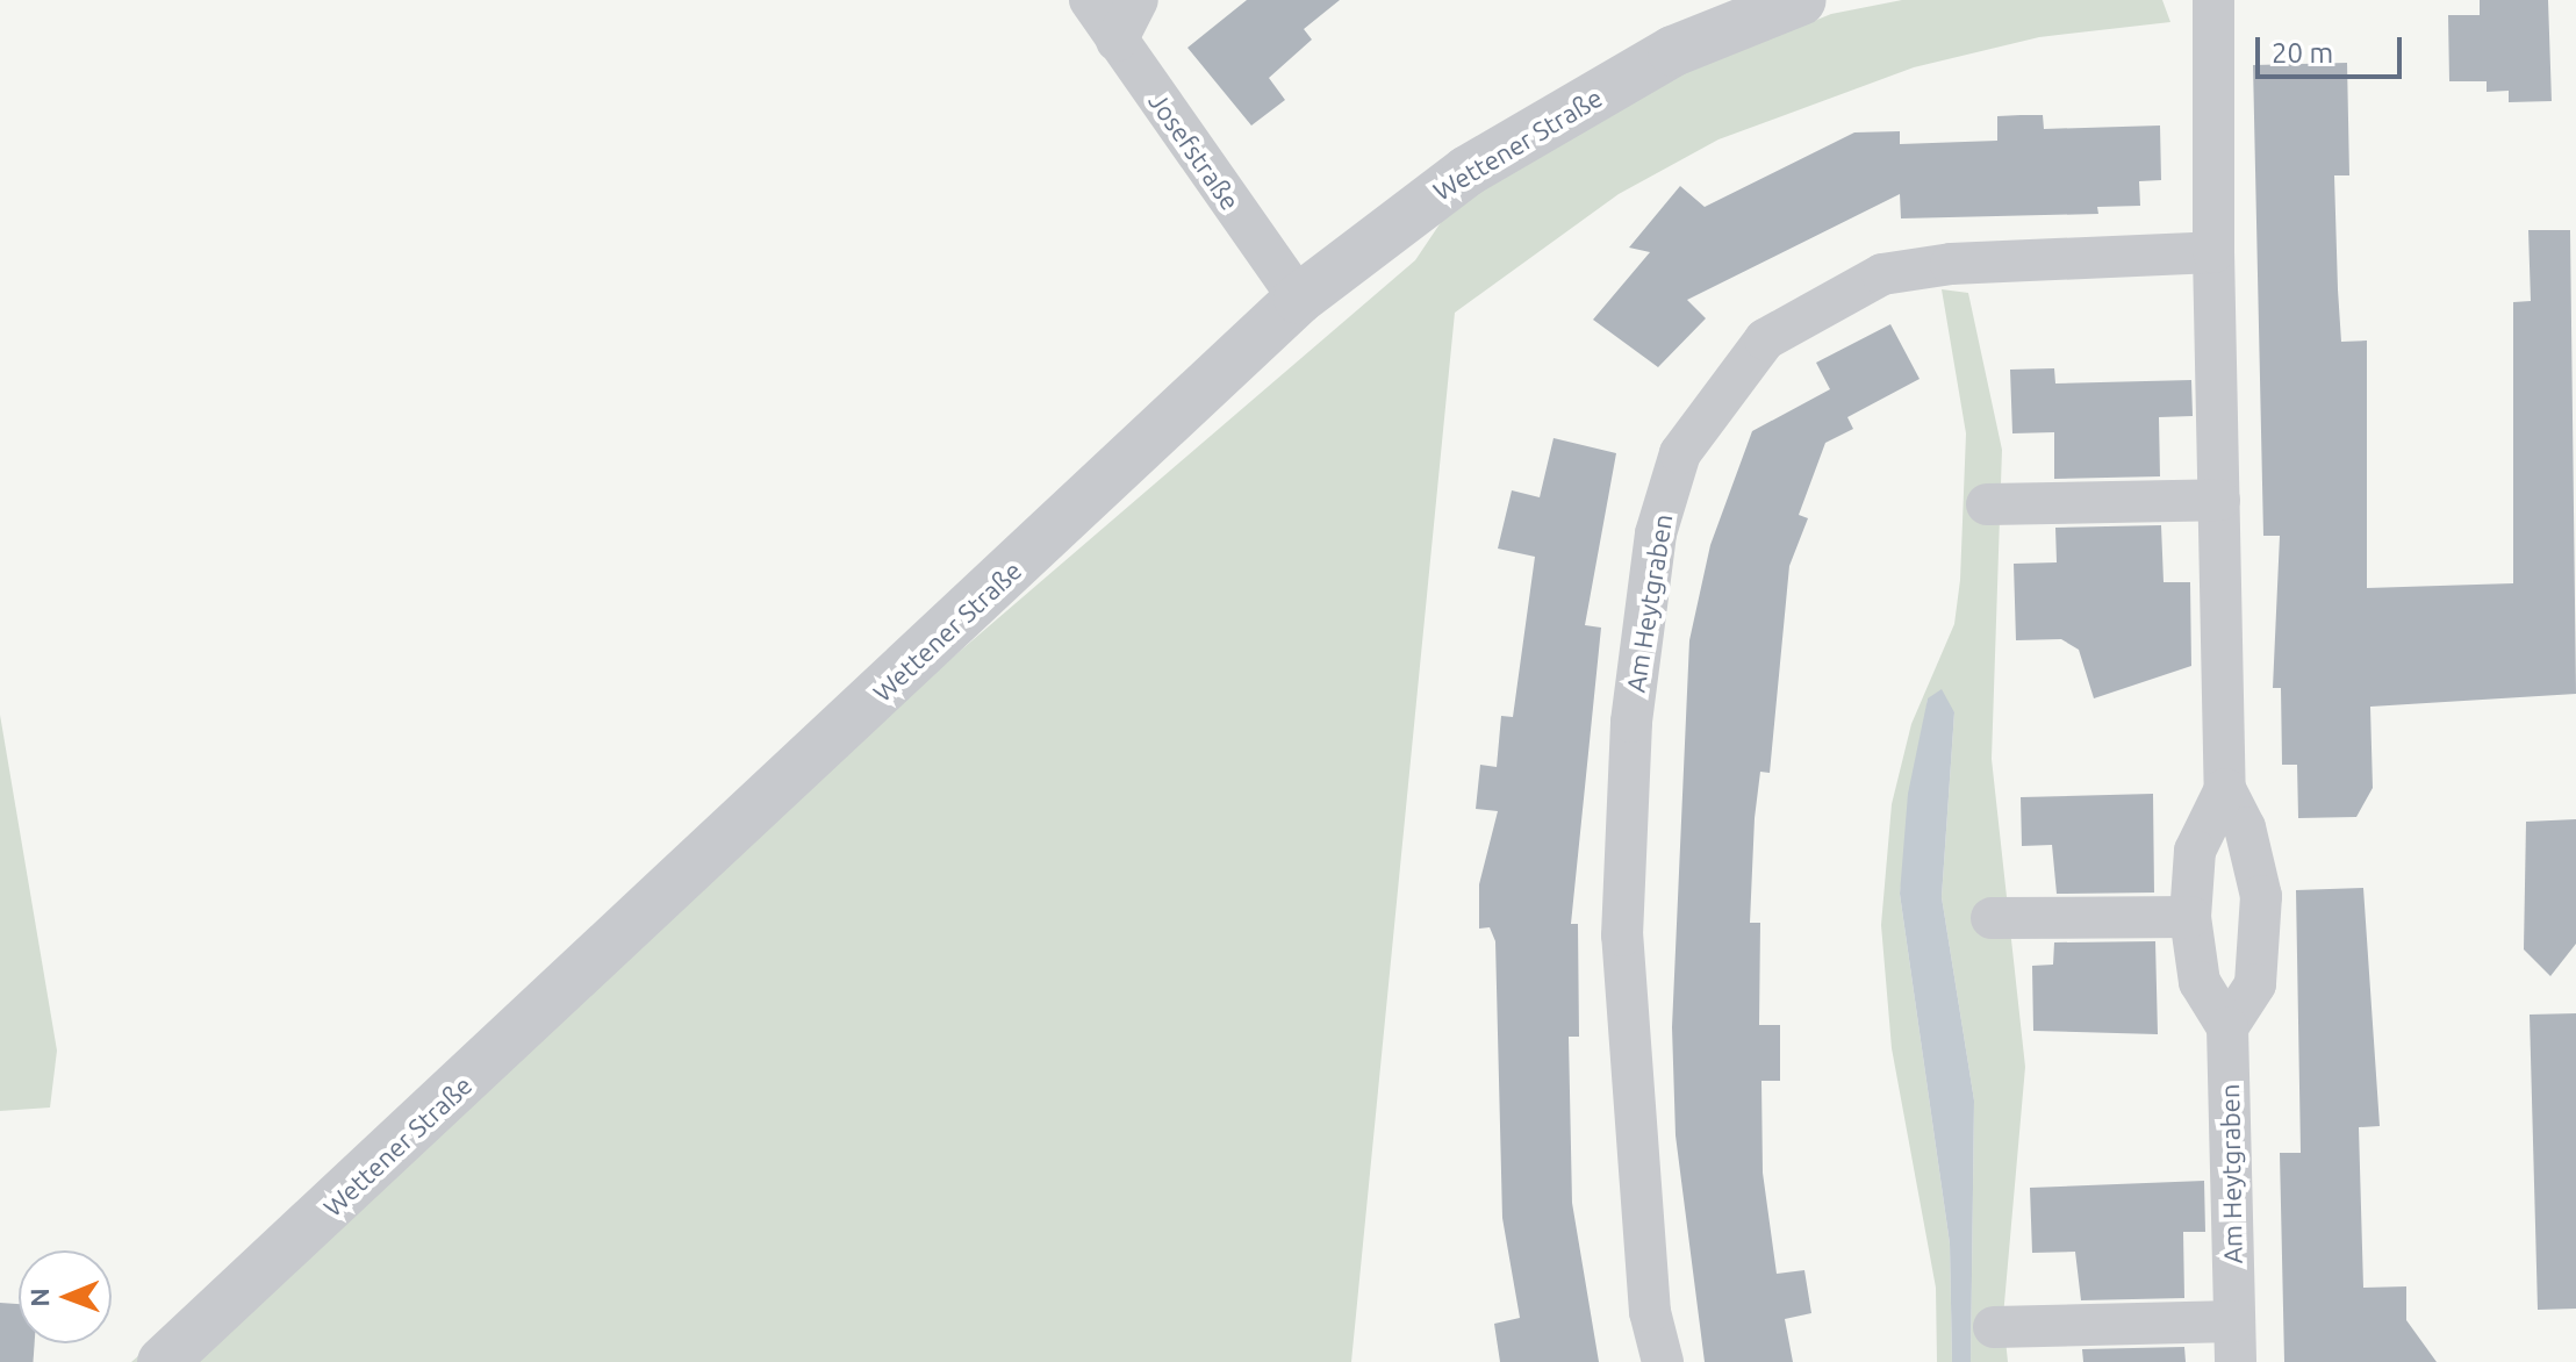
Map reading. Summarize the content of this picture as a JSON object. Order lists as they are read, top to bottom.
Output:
{
  "streets": {
    "street": ["Wettener Straße", "Josefstraße", "Am Heytgraben"]
  },
  "crossings": [
    ["Wettener Straße", "Josefstraße"]
  ],
  "scale_bar": "20 m",
  "north": "left"
}
